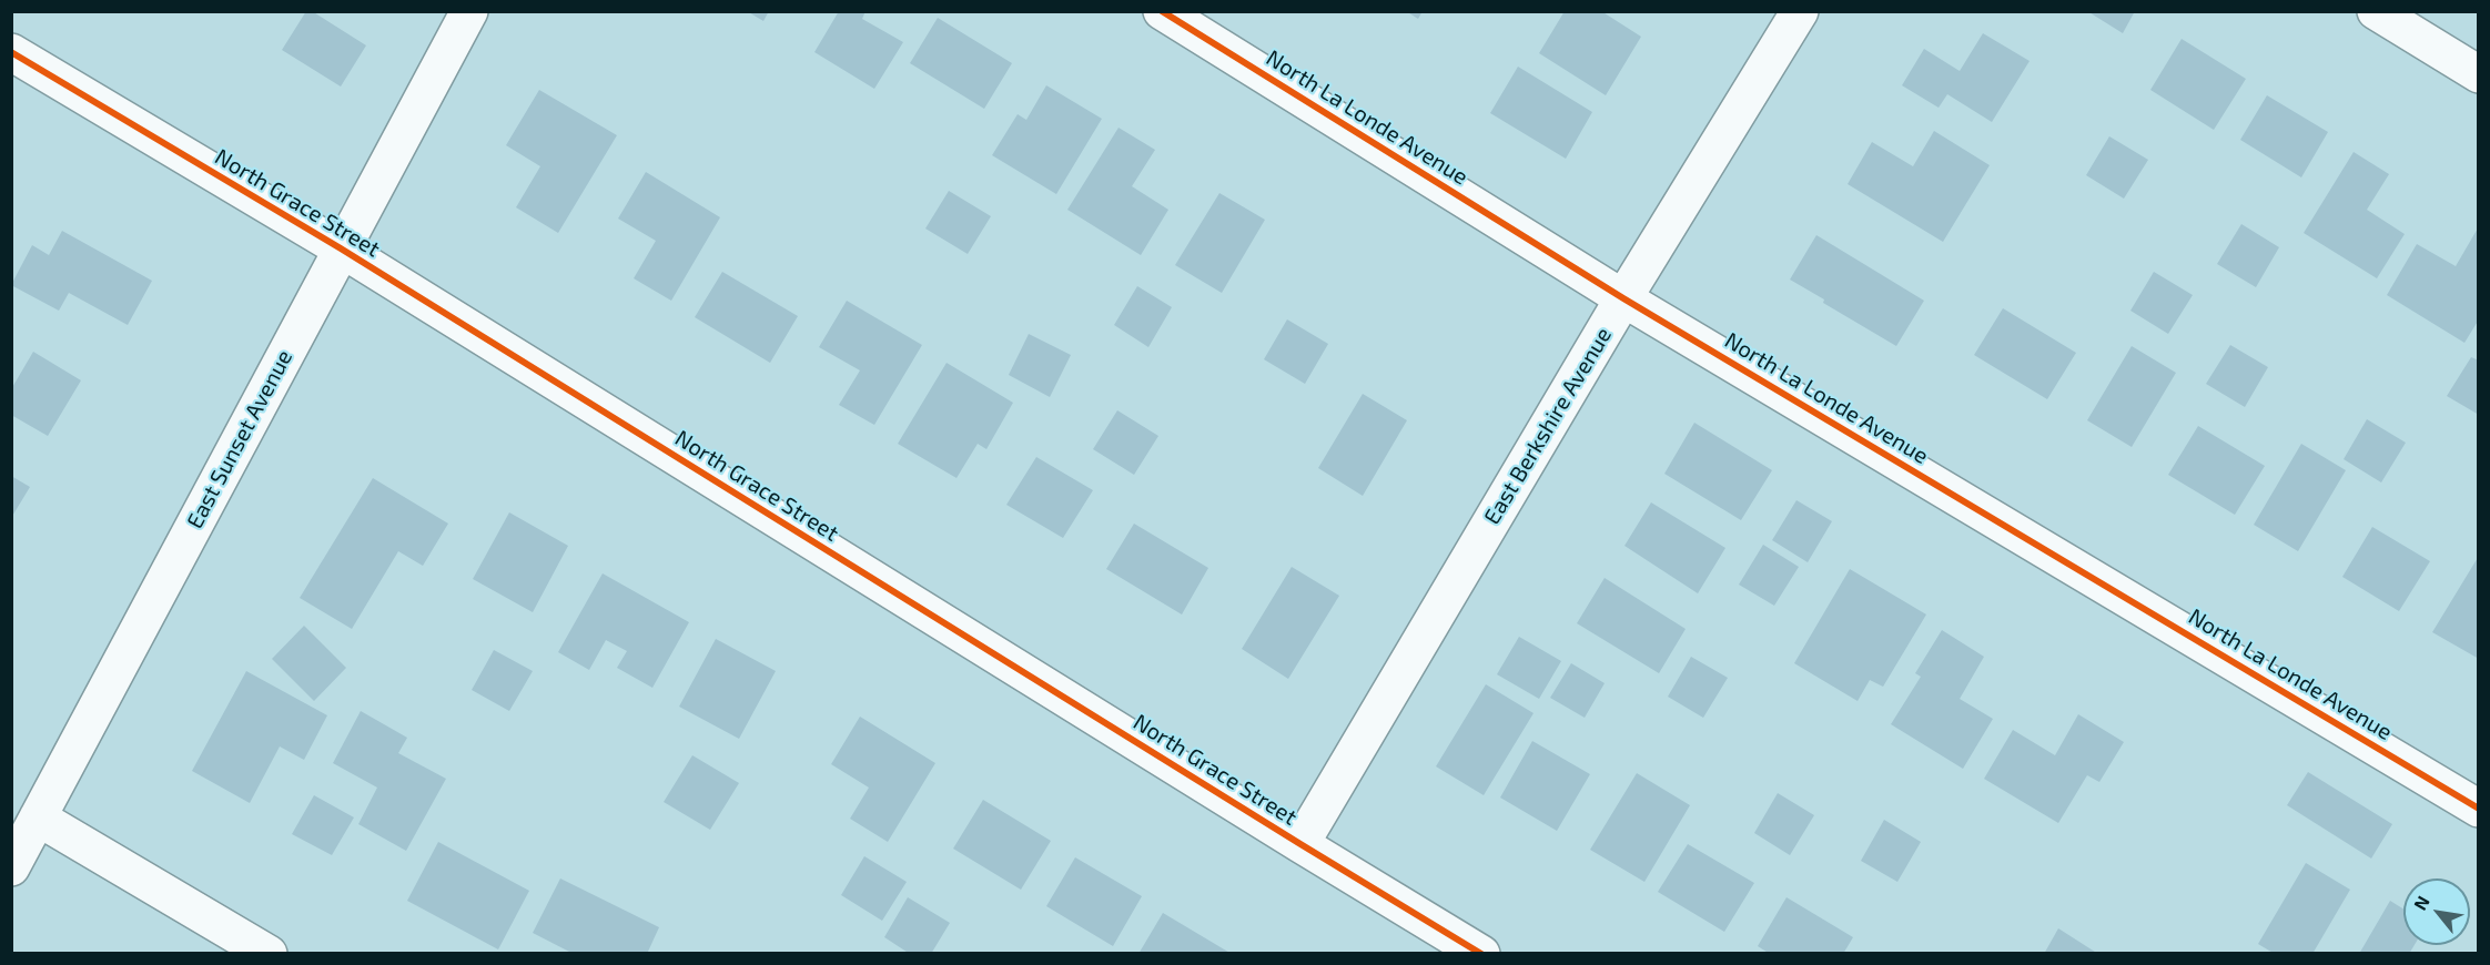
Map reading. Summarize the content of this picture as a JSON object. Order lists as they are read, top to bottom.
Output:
{
  "streets": {
    "street": [
      "North La Londe Avenue",
      "North Grace Street",
      "East Berkshire Avenue",
      "East Sunset Avenue"
    ]
  },
  "crossings": [
    ["North La Londe Avenue", "East Berkshire Avenue"],
    ["North Grace Street", "East Berkshire Avenue"],
    ["North Grace Street", "East Sunset Avenue"]
  ],
  "north": "top left"
}
